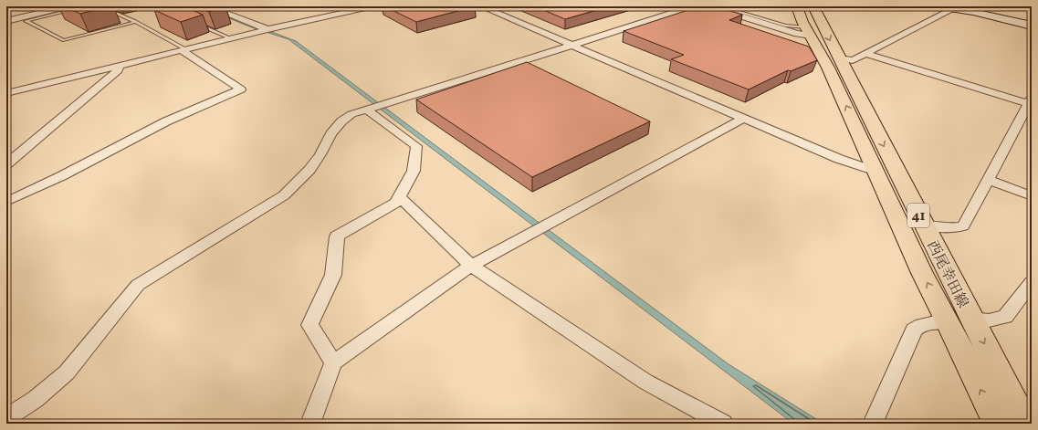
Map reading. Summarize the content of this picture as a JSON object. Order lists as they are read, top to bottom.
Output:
{
  "streets": {
    "main road": ["41", "西尾幸田線"]
  }
}
